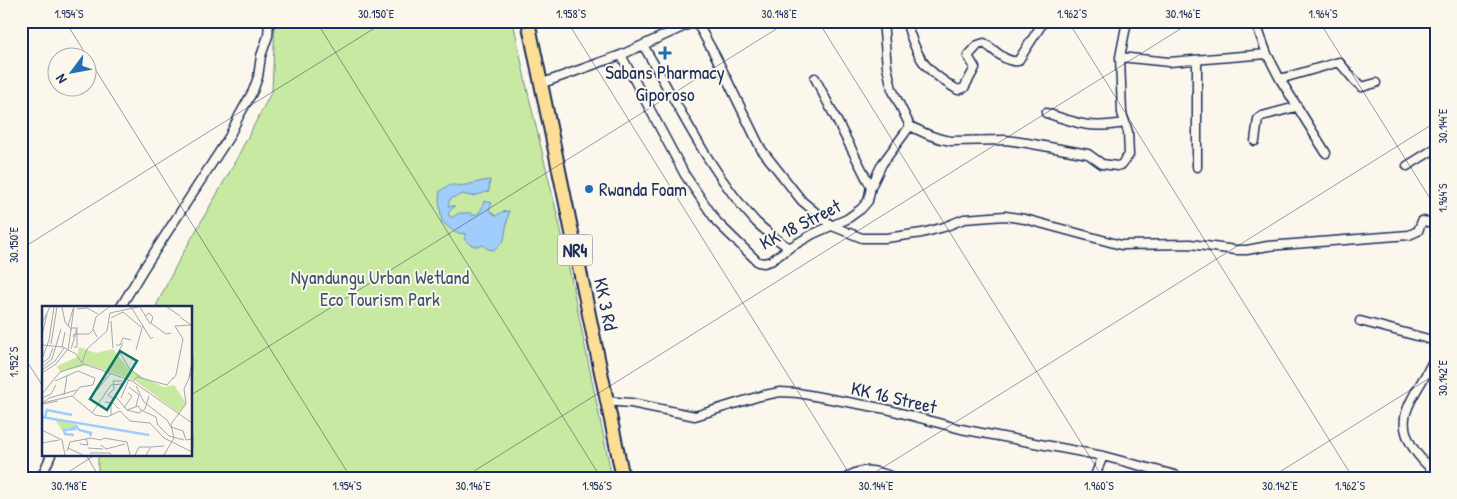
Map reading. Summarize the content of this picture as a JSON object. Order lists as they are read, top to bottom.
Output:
{
  "streets": {
    "highway": ["NR4", "KK 3 Rd"],
    "street": ["KK 18 Street", "KK 16 Street"]
  },
  "crossings": [
    ["KK 3 Rd", "KK 16 Street"]
  ],
  "parks": ["Nyandungu Urban Wetland Eco Tourism Park"],
  "places": {
    "health": ["Sabans Pharmacy Giporoso"],
    "other": ["Rwanda Foam"]
  },
  "north": "bottom left",
  "coordinates": [
    "1.954°S",
    "30.150°E",
    "1.958°S",
    "30.148°E",
    "1.962°S",
    "30.146°E",
    "1.964°S",
    "30.144°E",
    "1.952°S",
    "30.142°E",
    "1.956°S",
    "1.960°S"
  ]
}
